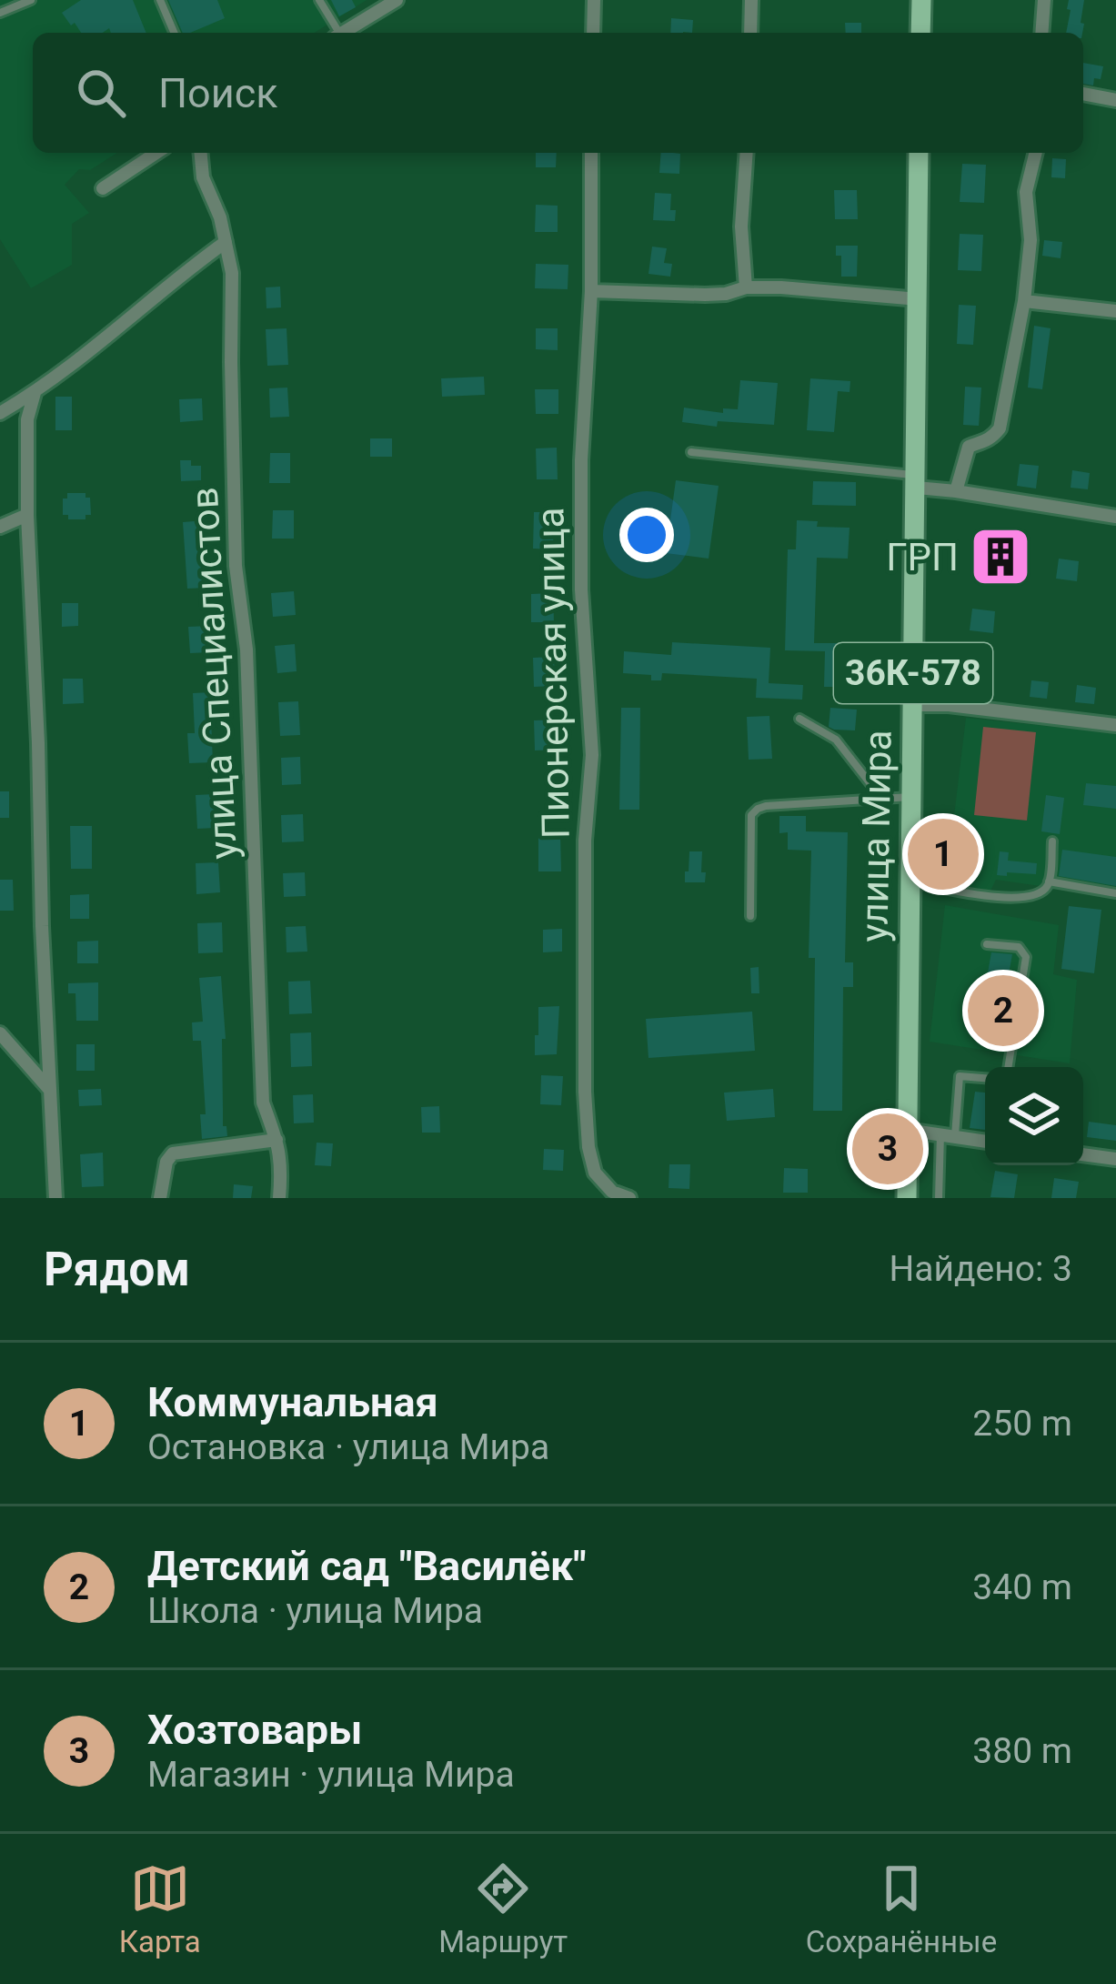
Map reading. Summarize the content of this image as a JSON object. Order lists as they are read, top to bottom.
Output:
{
  "streets": {
    "main road": ["36К-578", "улица Мира"],
    "street": ["улица Специалистов", "Пионерская улица"]
  },
  "places": {
    "building": ["ГРП"]
  },
  "page": {
    "search": "Поиск",
    "pins": ["1", "2", "3"],
    "heading": ["Рядом", "Найдено: 3"],
    "list": [
      {
        "mark": "1",
        "name": "Коммунальная",
        "note": "Остановка · улица Мира",
        "value": "250 m"
      },
      {
        "mark": "2",
        "name": "Детский сад \"Василёк\"",
        "note": "Школа · улица Мира",
        "value": "340 m"
      },
      {
        "mark": "3",
        "name": "Хозтовары",
        "note": "Магазин · улица Мира",
        "value": "380 m"
      }
    ],
    "nav": ["Карта", "Маршрут", "Сохранённые"]
  }
}
